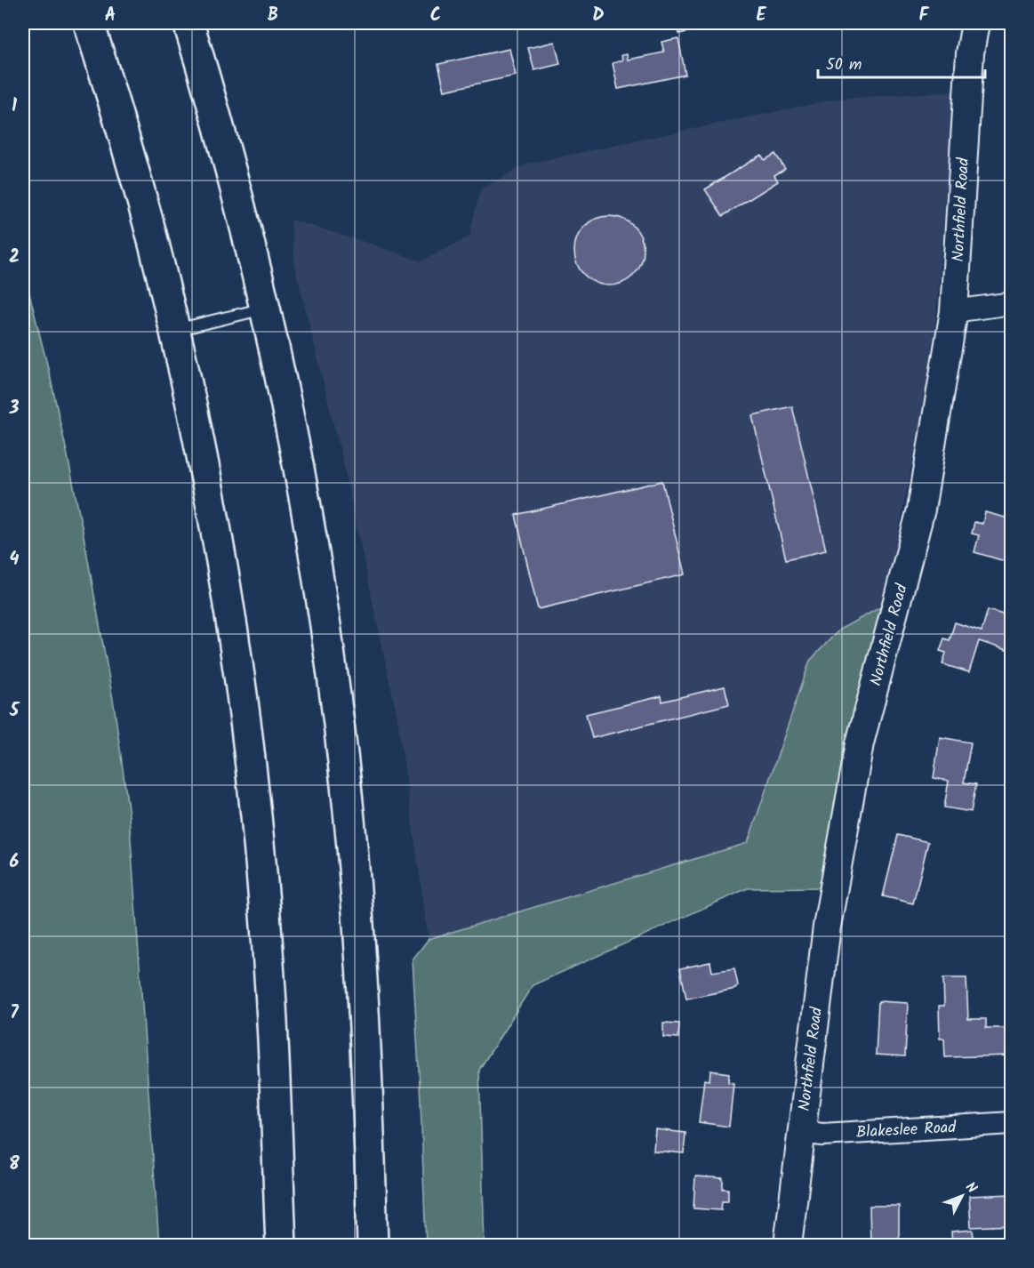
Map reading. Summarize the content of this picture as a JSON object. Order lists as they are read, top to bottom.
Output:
{
  "streets": {
    "street": ["Northfield Road", "Blakeslee Road"]
  },
  "crossings": [
    ["Northfield Road", "Blakeslee Road"]
  ],
  "scale_bar": "50 m",
  "north": "top right",
  "grid": {
    "columns": [
      "A",
      "B",
      "C",
      "D",
      "E",
      "F"
    ],
    "rows": [
      "1",
      "2",
      "3",
      "4",
      "5",
      "6",
      "7",
      "8"
    ]
  }
}
